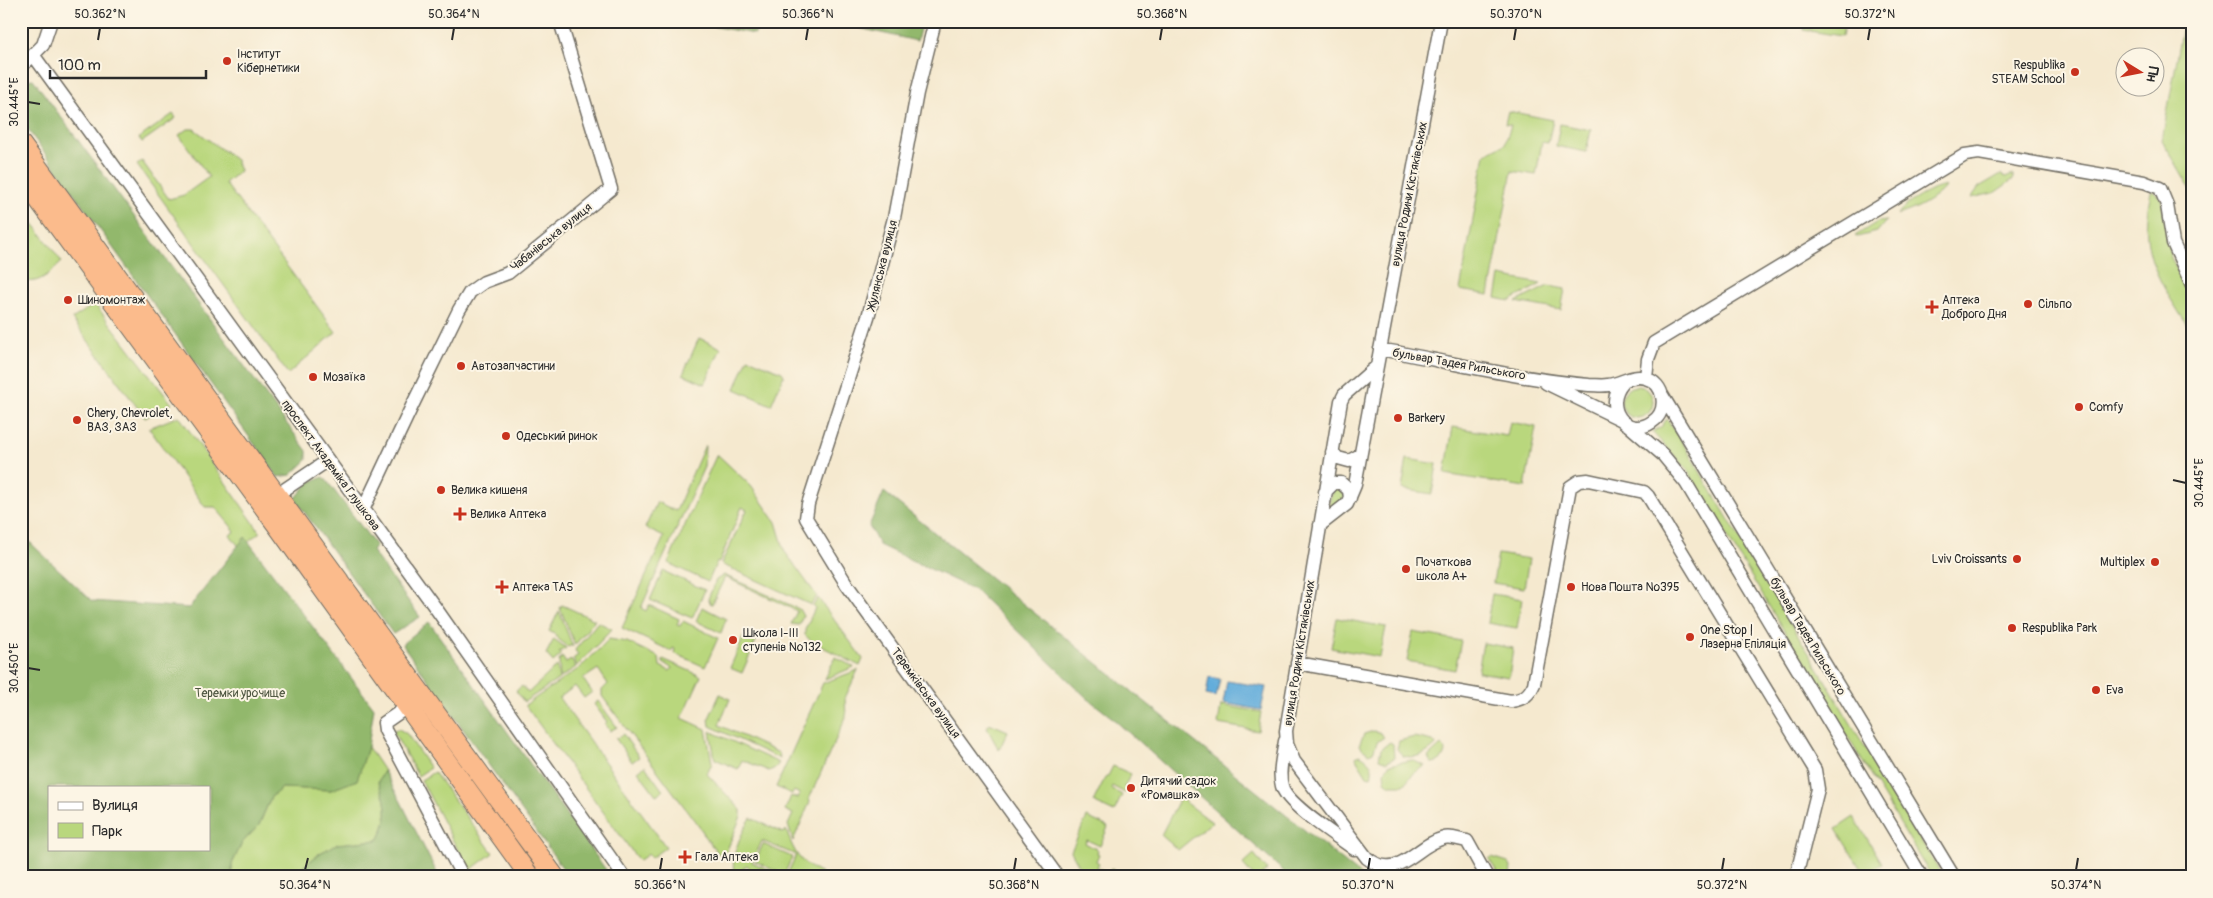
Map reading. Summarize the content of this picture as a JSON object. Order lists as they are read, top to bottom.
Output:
{
  "streets": {
    "street": [
      "вулиця Родини Кістяківських",
      "Чабанівська вулиця",
      "Жулянська вулиця",
      "бульвар Тадея Рильського",
      "проспект Академіка Глушкова",
      "Теремківська вулиця"
    ]
  },
  "crossings": [
    ["вулиця Родини Кістяківських", "бульвар Тадея Рильського"],
    ["Чабанівська вулиця", "проспект Академіка Глушкова"],
    ["Жулянська вулиця", "Теремківська вулиця"]
  ],
  "parks": ["Теремки урочище"],
  "places": {
    "other": [
      "Інститут Кібернетики",
      "Respublika STEAM School",
      "Шиномонтаж",
      "Сільпо",
      "Автозапчастини",
      "Мозаїка",
      "Comfy",
      "Barkery",
      "Chery, Chevrolet, ВАЗ, ЗАЗ",
      "Одеський ринок",
      "Велика кишеня",
      "Lviv Croissants",
      "Multiplex",
      "Початкова школа А+",
      "Нова Пошта №395",
      "Respublika Park",
      "One Stop | Лазерна Епіляція",
      "Школа І-ІІІ ступенів №132",
      "Eva",
      "Дитячий садок «Ромашка»"
    ],
    "health": [
      "Аптека Доброго Дня",
      "Велика Аптека",
      "Аптека TAS",
      "Гала Аптека"
    ]
  },
  "legend": ["Вулиця", "Парк"],
  "scale_bar": "100 m",
  "north": "right",
  "coordinates": [
    "50.362°N",
    "50.364°N",
    "50.366°N",
    "50.368°N",
    "50.370°N",
    "50.372°N",
    "30.445°E",
    "30.450°E",
    "50.374°N"
  ]
}
